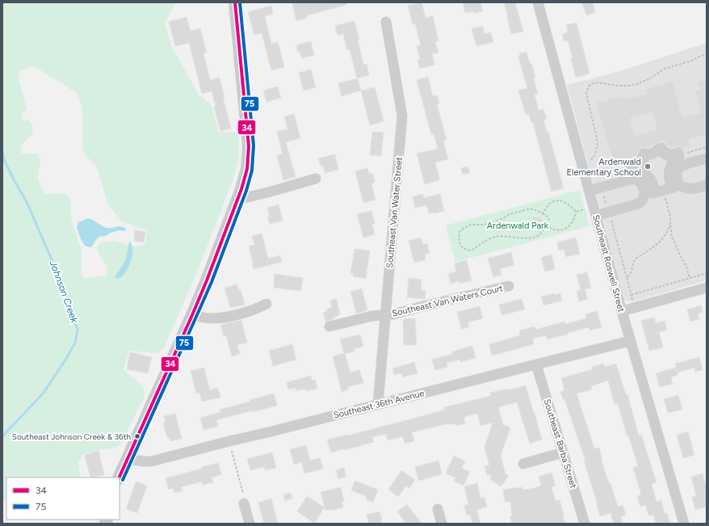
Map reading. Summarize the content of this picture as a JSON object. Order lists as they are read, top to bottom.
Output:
{
  "streets": {
    "street": [
      "Southeast Van Water Street",
      "Southeast Roswell Street",
      "Southeast Van Waters Court",
      "Southeast 36th Avenue",
      "Southeast Barba Street"
    ]
  },
  "crossings": [
    ["Southeast Van Water Street", "Southeast Van Waters Court"],
    ["Southeast Van Water Street", "Southeast 36th Avenue"],
    ["Southeast Roswell Street", "Southeast 36th Avenue"],
    ["Southeast 36th Avenue", "Southeast Barba Street"]
  ],
  "water": ["Johnson Creek"],
  "parks": ["Ardenwald Park"],
  "places": ["Ardenwald Elementary School", "Southeast Johnson Creek & 36th"],
  "lines": ["transit line 34", "transit line 75"],
  "legend": ["34", "75"]
}
